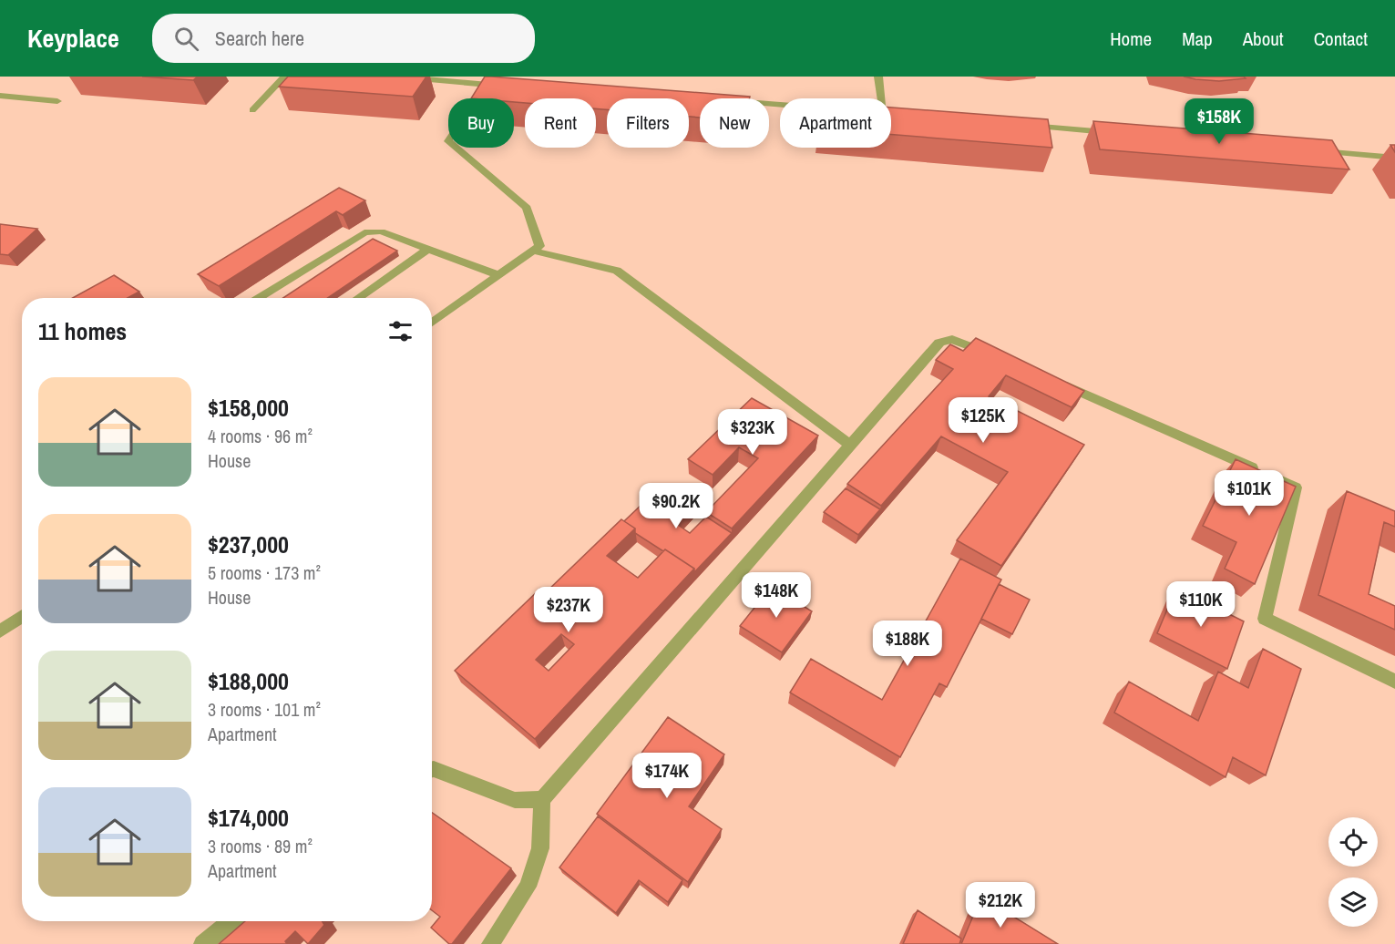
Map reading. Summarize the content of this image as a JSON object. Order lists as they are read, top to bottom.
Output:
{
  "page": {
    "header": "Keyplace",
    "search": "Search here",
    "nav": [
      "Home",
      "Map",
      "About",
      "Contact"
    ],
    "price": [
      "$158K",
      "$125K",
      "$323K",
      "$101K",
      "$90.2K",
      "$148K",
      "$110K",
      "$237K",
      "$188K",
      "$174K",
      "$212K"
    ],
    "chip": [
      "Buy",
      "Rent",
      "Filters",
      "New",
      "Apartment"
    ],
    "heading": "11 homes",
    "list": [
      {
        "name": "$158,000",
        "note": "4 rooms · 96 m² · House"
      },
      {
        "name": "$237,000",
        "note": "5 rooms · 173 m² · House"
      },
      {
        "name": "$188,000",
        "note": "3 rooms · 101 m² · Apartment"
      },
      {
        "name": "$174,000",
        "note": "3 rooms · 89 m² · Apartment"
      }
    ]
  }
}
